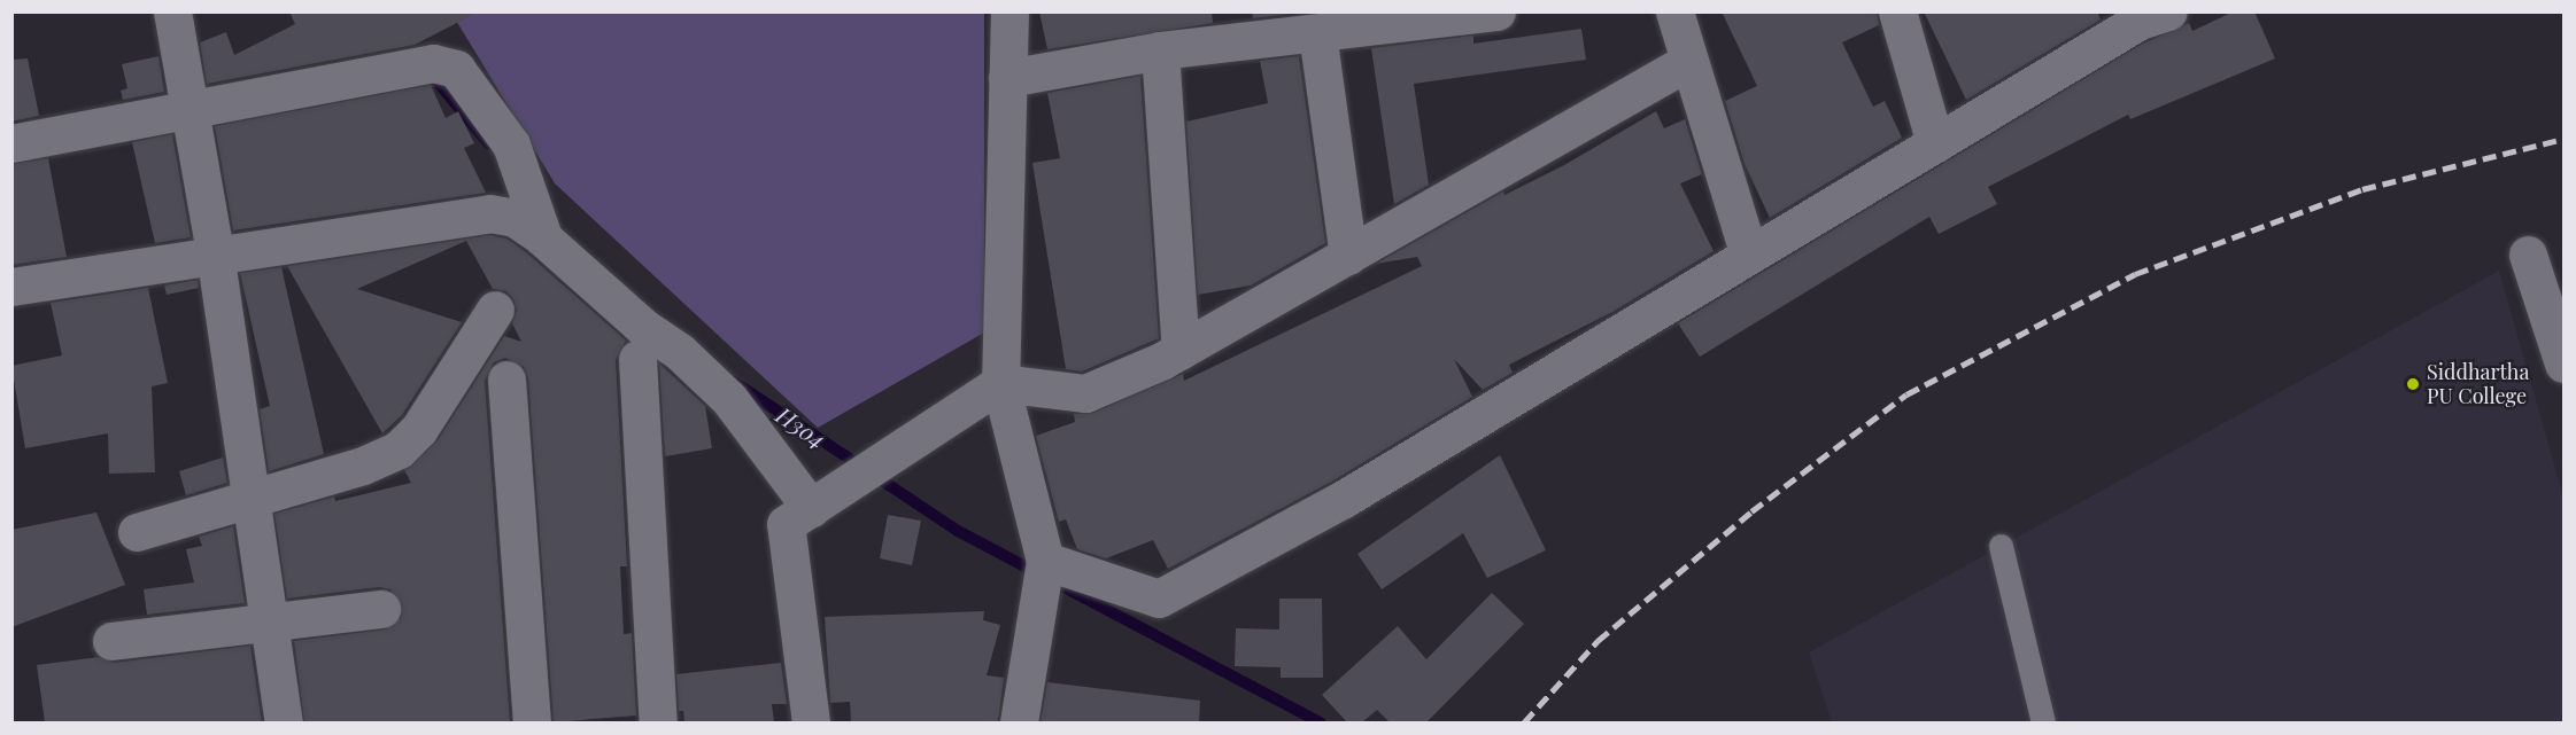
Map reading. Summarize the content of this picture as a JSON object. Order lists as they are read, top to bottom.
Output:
{
  "water": ["H304"],
  "places": ["Siddhartha PU College"]
}
